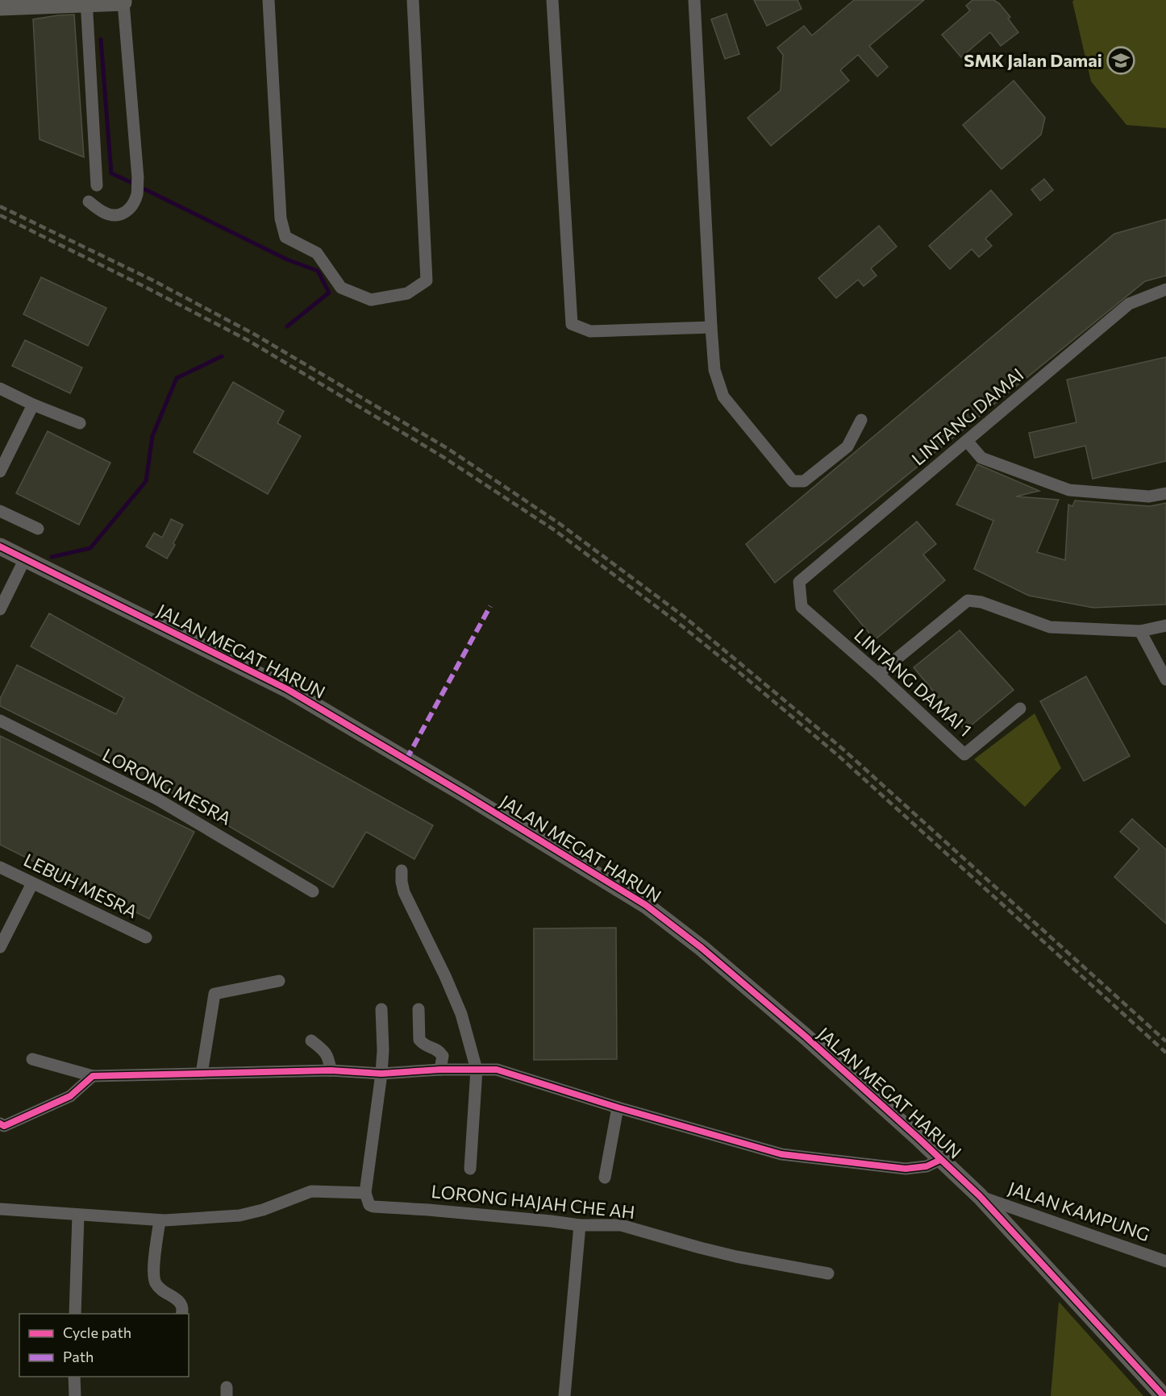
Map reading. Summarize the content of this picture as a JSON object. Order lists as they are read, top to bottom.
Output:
{
  "streets": {
    "street": [
      "LINTANG DAMAI",
      "JALAN MEGAT HARUN",
      "LINTANG DAMAI 1",
      "LORONG MESRA",
      "LEBUH MESRA",
      "LORONG HAJAH CHE AH",
      "JALAN KAMPUNG"
    ]
  },
  "crossings": [
    ["LINTANG DAMAI", "LINTANG DAMAI 1"],
    ["JALAN MEGAT HARUN", "JALAN KAMPUNG"]
  ],
  "places": {
    "school or university": ["SMK Jalan Damai"]
  },
  "legend": ["Cycle path", "Path"]
}
